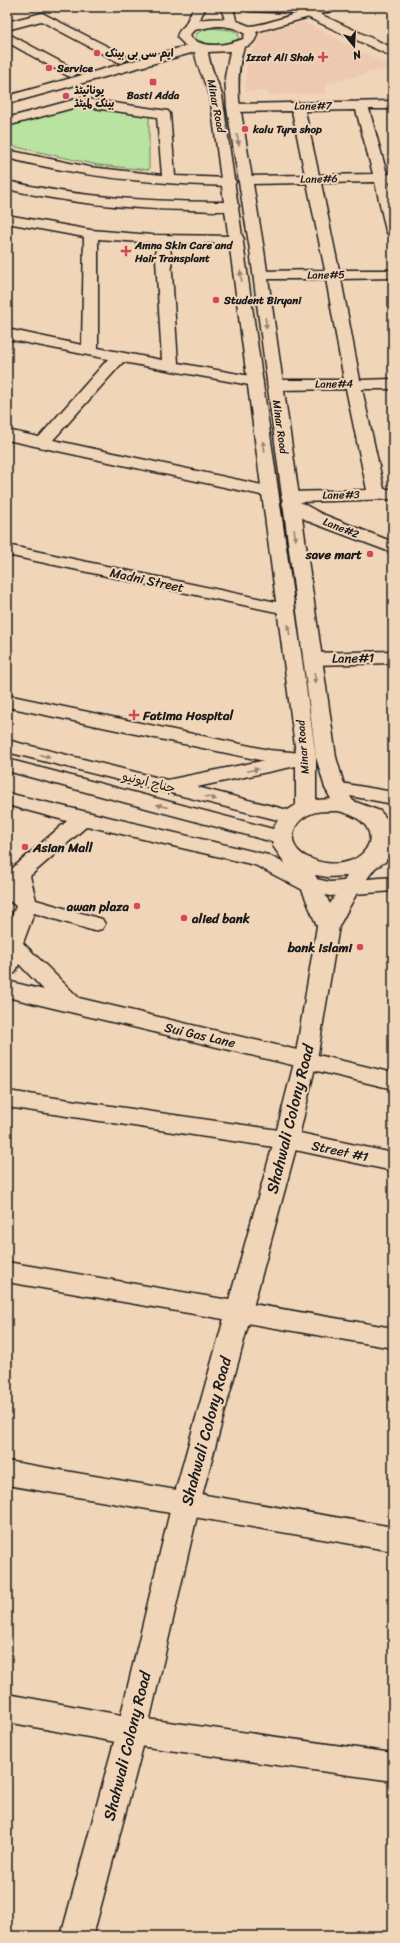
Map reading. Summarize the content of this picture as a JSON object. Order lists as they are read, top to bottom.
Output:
{
  "streets": {
    "street": [
      "Minar Road",
      "Lane#7",
      "Lane#6",
      "Lane#5",
      "Lane#4",
      "Lane#3",
      "Lane#2",
      "Madni Street",
      "Lane#1",
      "جناح ایونیو",
      "Sui Gas Lane",
      "Shahwali Colony Road",
      "Street #1"
    ]
  },
  "crossings": [
    ["Minar Road", "Lane#7"],
    ["Minar Road", "Lane#6"],
    ["Minar Road", "Lane#5"],
    ["Minar Road", "Lane#4"],
    ["Minar Road", "Lane#3"],
    ["Minar Road", "Lane#2"],
    ["Minar Road", "Madni Street"],
    ["Minar Road", "Lane#1"],
    ["Minar Road", "جناح ایونیو"],
    ["Minar Road", "Shahwali Colony Road"],
    ["Lane#3", "Lane#2"],
    ["جناح ایونیو", "Shahwali Colony Road"],
    ["Sui Gas Lane", "Shahwali Colony Road"],
    ["Shahwali Colony Road", "Street #1"]
  ],
  "places": {
    "other": [
      "ایم سی بی بینک",
      "Service",
      "یونائیٹڈ بینک لمیٹڈ",
      "kalu Tyre shop",
      "Student Biryani",
      "save mart",
      "Asian Mall",
      "awan plaza",
      "alied bank",
      "bank islami"
    ],
    "health": ["Izzat Ali Shah", "Amna Skin Care and Hair Transplant", "Fatima Hospital"],
    "transit": ["Basti Adda"]
  },
  "north": "bottom"
}
